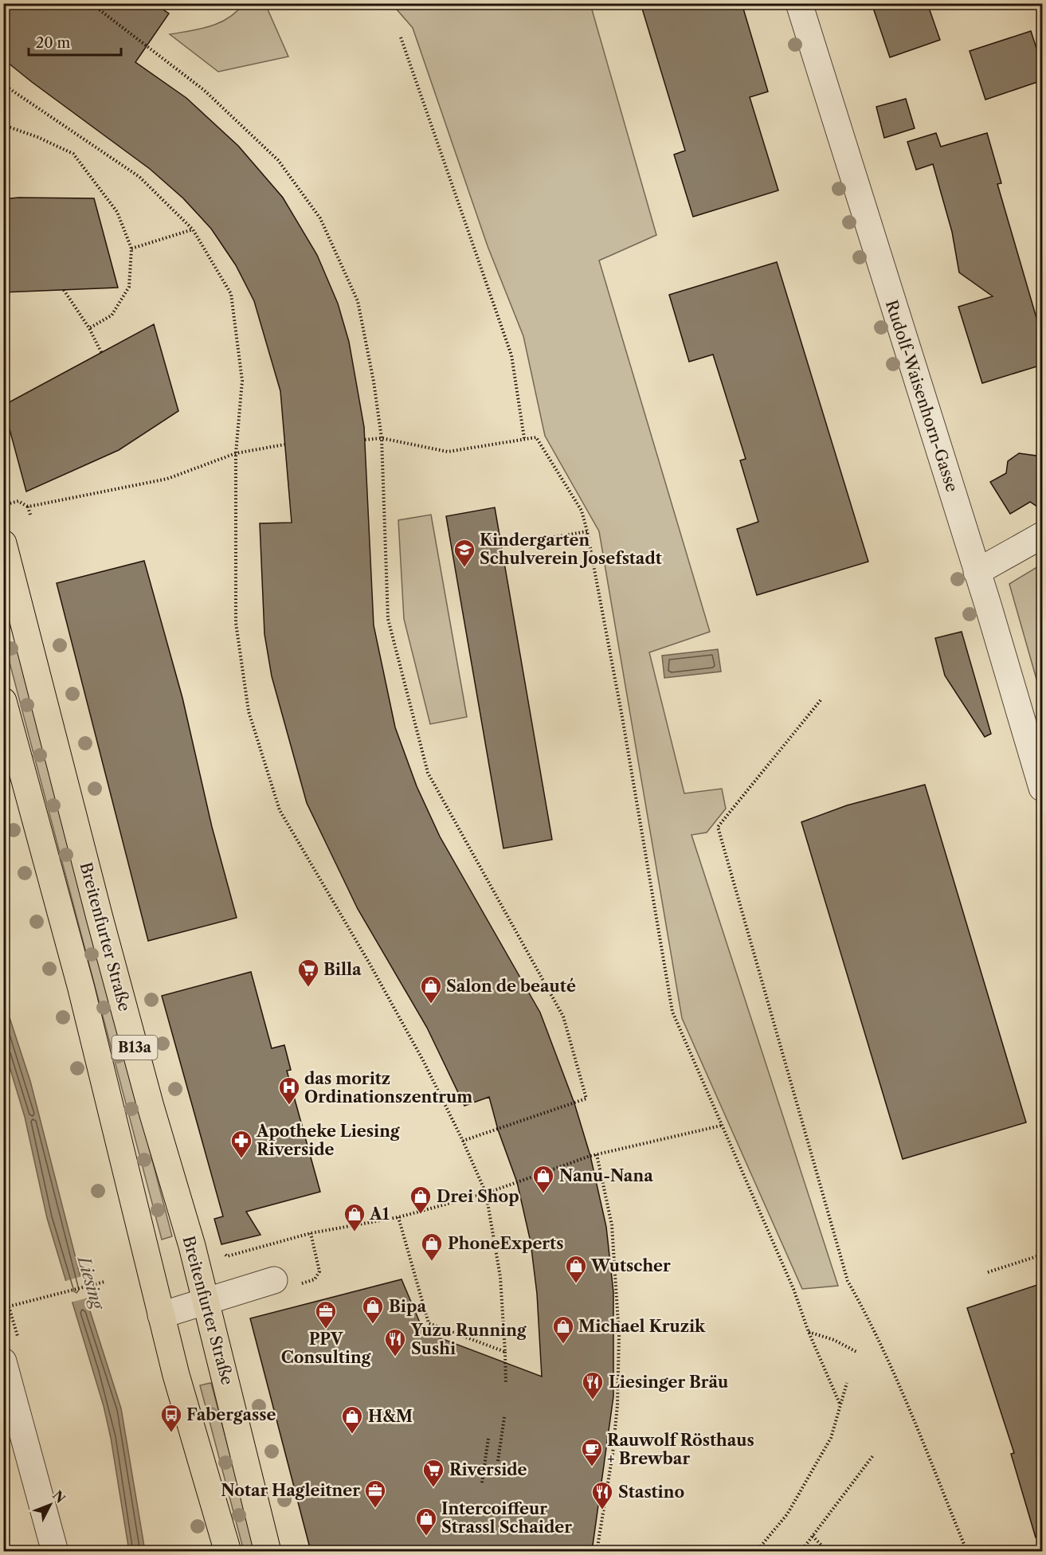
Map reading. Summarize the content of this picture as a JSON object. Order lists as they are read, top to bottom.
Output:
{
  "streets": {
    "main road": ["Breitenfurter Straße", "B13a"],
    "street": ["Rudolf-Waisenhorn-Gasse"]
  },
  "water": ["Liesing"],
  "places": {
    "school or university": ["Kindergarten Schulverein Josefstadt"],
    "supermarket": ["Billa", "Riverside"],
    "shop": [
      "Salon de beauté",
      "Nanu-Nana",
      "Drei Shop",
      "A1",
      "PhoneExperts",
      "Wutscher",
      "Bipa",
      "Michael Kruzik",
      "H&M",
      "Intercoiffeur Strassl Schaider"
    ],
    "hospital": ["das moritz Ordinationszentrum"],
    "pharmacy": ["Apotheke Liesing Riverside"],
    "office": ["PPV Consulting", "Notar Hagleitner"],
    "restaurant": ["Yuzu Running Sushi", "Liesinger Bräu", "Stastino"],
    "bus stop": ["Fabergasse"],
    "cafe": ["Rauwolf Rösthaus + Brewbar"]
  },
  "scale_bar": "20 m",
  "north": "top right"
}
